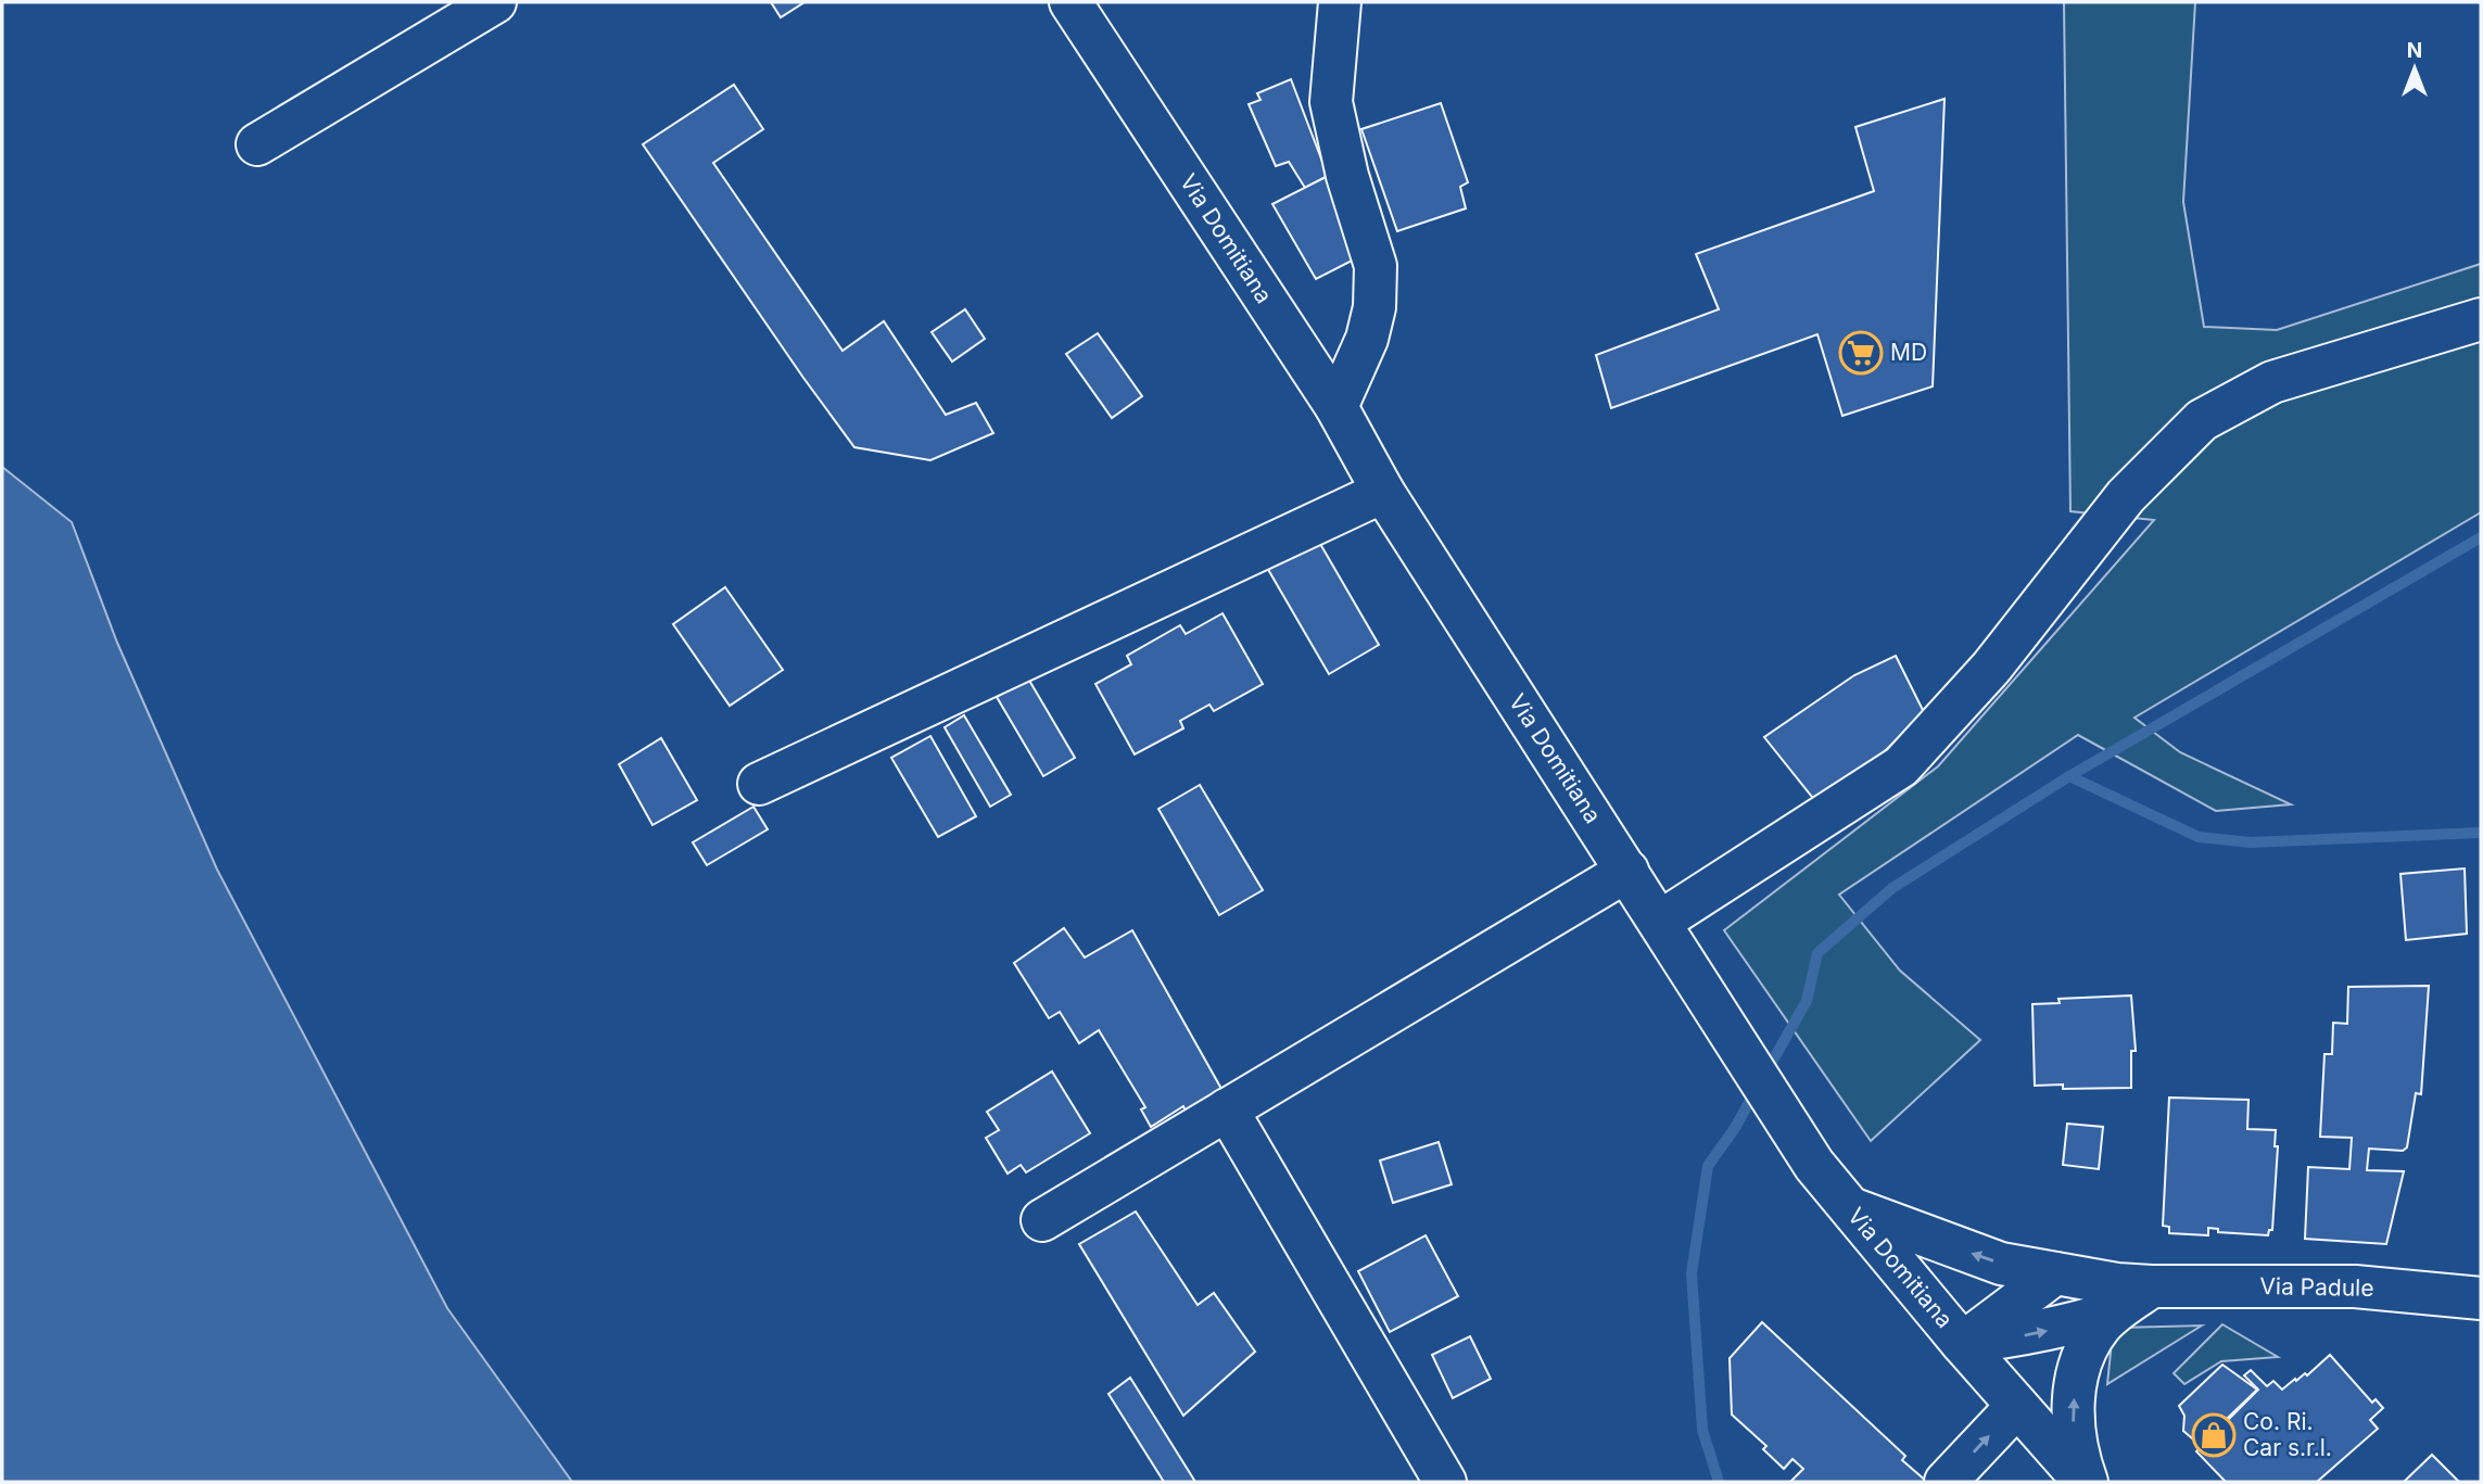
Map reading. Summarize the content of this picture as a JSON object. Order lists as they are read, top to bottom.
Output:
{
  "streets": {
    "street": ["Via Domitiana", "Via Padule"]
  },
  "crossings": [
    ["Via Domitiana", "Via Padule"]
  ],
  "places": {
    "supermarket": ["MD"],
    "shop": ["Co. Ri. Car s.r.l."]
  },
  "north": "top"
}
